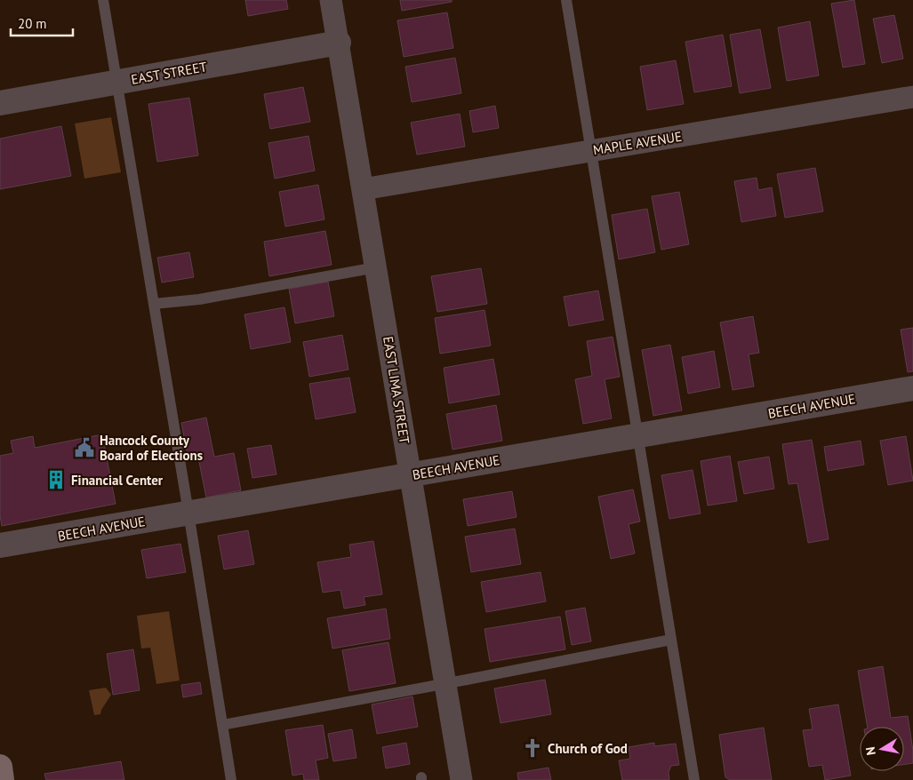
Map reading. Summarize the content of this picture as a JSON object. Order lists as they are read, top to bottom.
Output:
{
  "streets": {
    "street": [
      "EAST STREET",
      "MAPLE AVENUE",
      "EAST LIMA STREET",
      "BEECH AVENUE"
    ]
  },
  "crossings": [
    ["EAST STREET", "EAST LIMA STREET"],
    ["MAPLE AVENUE", "EAST LIMA STREET"],
    ["EAST LIMA STREET", "BEECH AVENUE"]
  ],
  "places": {
    "public building": ["Hancock County Board of Elections"],
    "building": ["Financial Center"],
    "church": ["Church of God"]
  },
  "scale_bar": "20 m",
  "north": "left"
}
